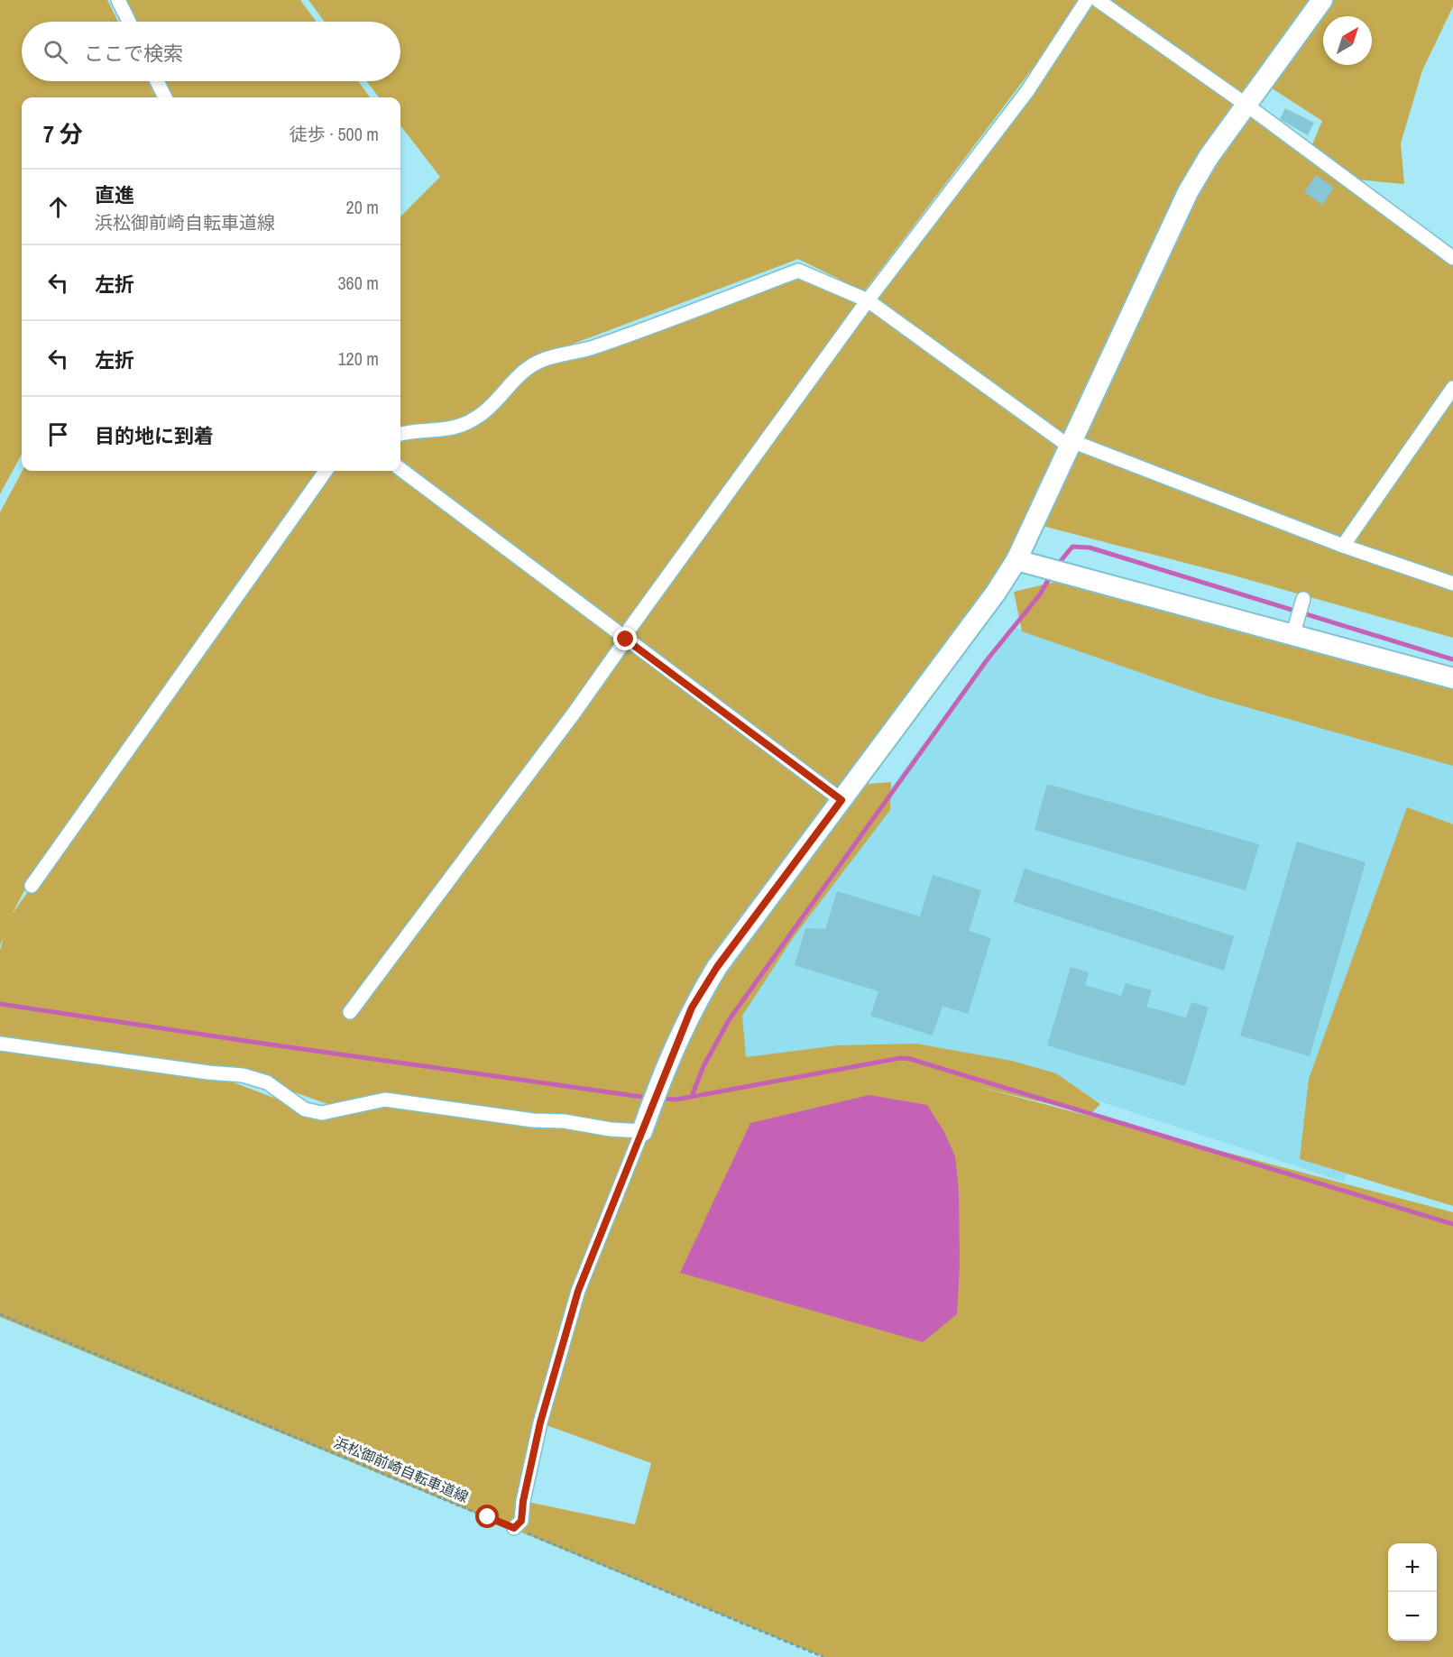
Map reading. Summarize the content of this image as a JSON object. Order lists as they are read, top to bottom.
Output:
{
  "streets": {
    "path": ["浜松御前崎自転車道線"]
  },
  "north": "top right",
  "page": {
    "search": "ここで検索",
    "heading": ["7 分", "徒歩 · 500 m"],
    "list": [
      ["直進", "浜松御前崎自転車道線", "20 m"],
      ["左折", "360 m"],
      ["左折", "120 m"],
      "目的地に到着"
    ],
    "map_buttons": ["+", "−"]
  }
}
